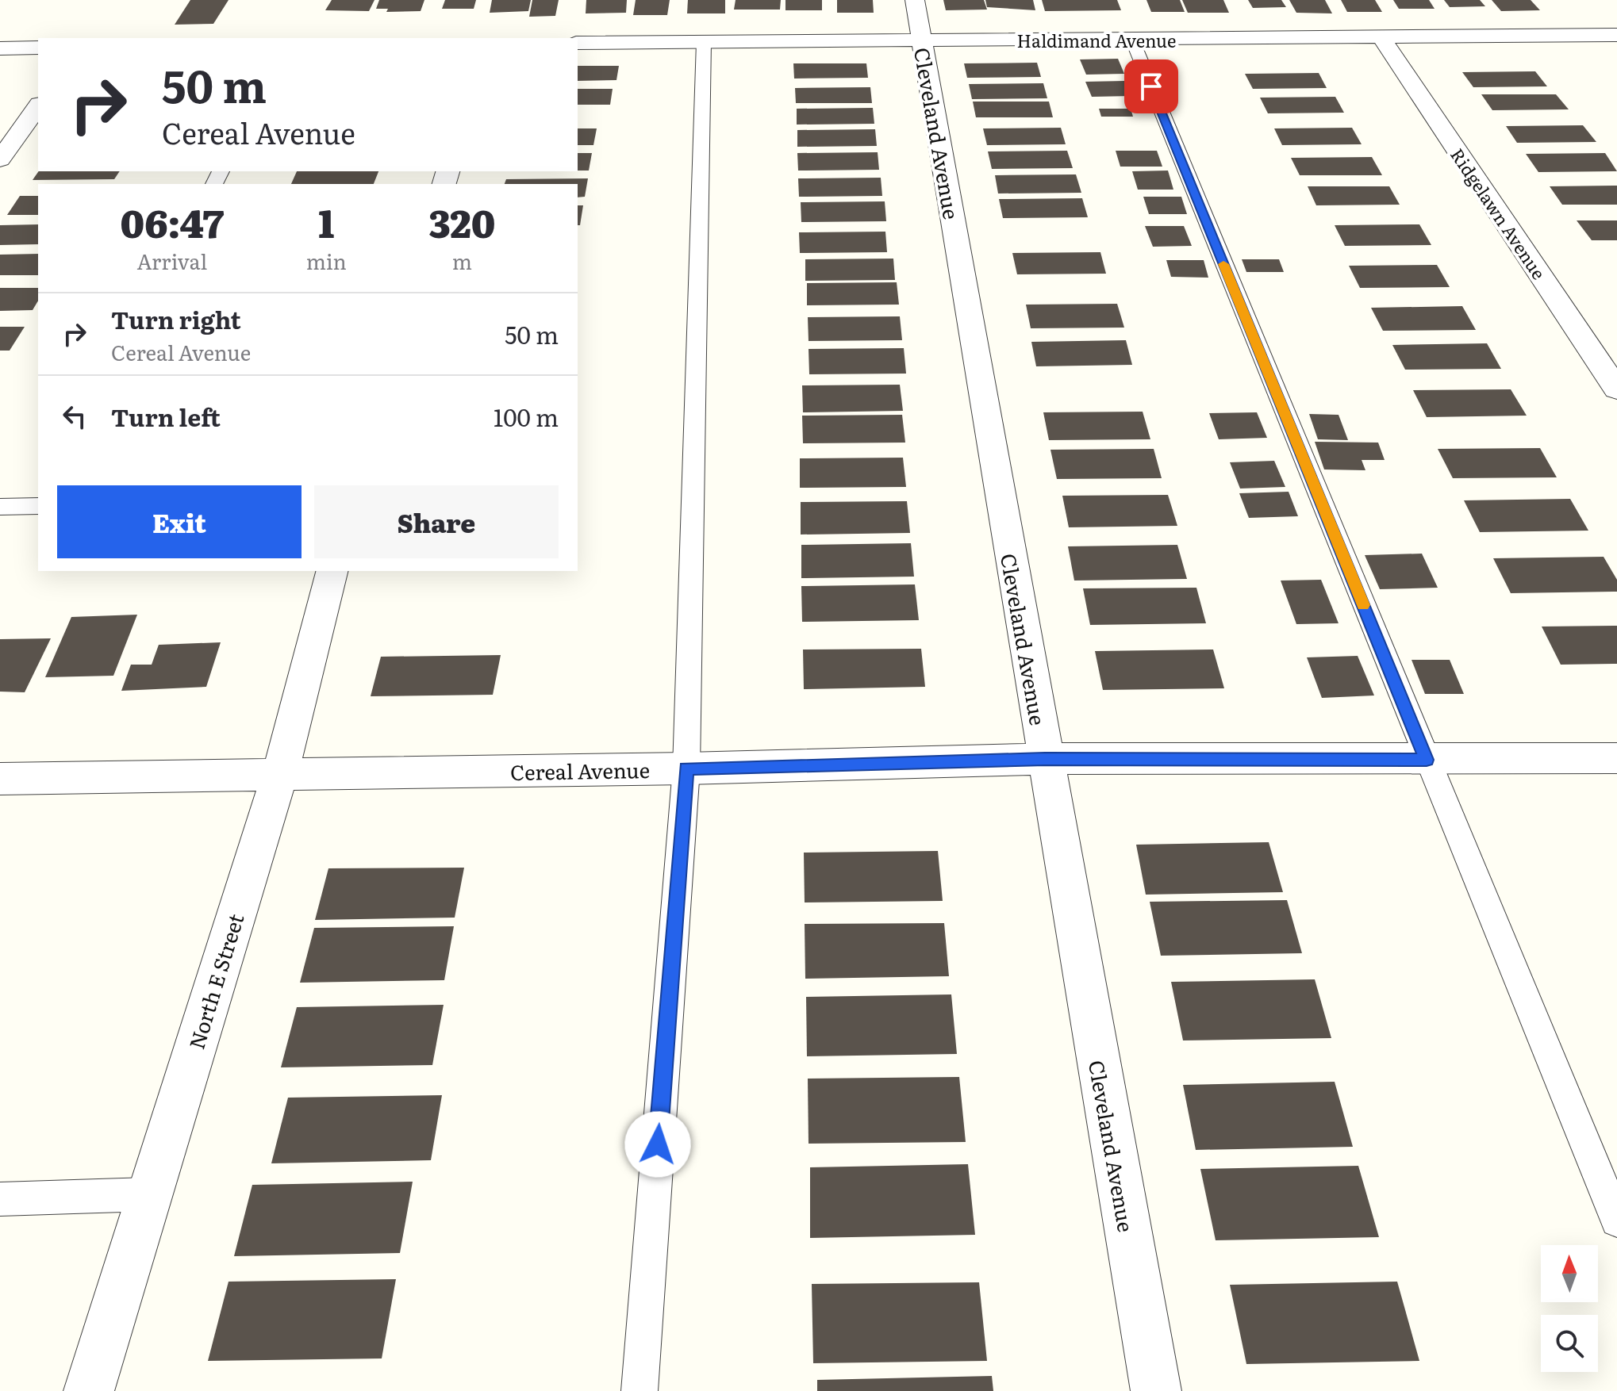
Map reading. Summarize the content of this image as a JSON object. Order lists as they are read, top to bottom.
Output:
{
  "streets": {
    "street": [
      "Haldimand Avenue",
      "Cleveland Avenue",
      "Ridgelawn Avenue",
      "Cereal Avenue",
      "North E Street"
    ]
  },
  "crossings": [
    ["Haldimand Avenue", "Cleveland Avenue"],
    ["Haldimand Avenue", "Ridgelawn Avenue"],
    ["Cleveland Avenue", "Cereal Avenue"],
    ["Cereal Avenue", "North E Street"]
  ],
  "north": "top",
  "page": {
    "turn": ["50 m", "Cereal Avenue"],
    "eta": [
      "06:47",
      "Arrival",
      "1",
      "min",
      "320",
      "m"
    ],
    "list": [
      {
        "name": "Turn right",
        "note": "Cereal Avenue",
        "value": "50 m"
      },
      {
        "name": "Turn left",
        "value": "100 m"
      }
    ],
    "buttons": ["Exit", "Share"]
  }
}
